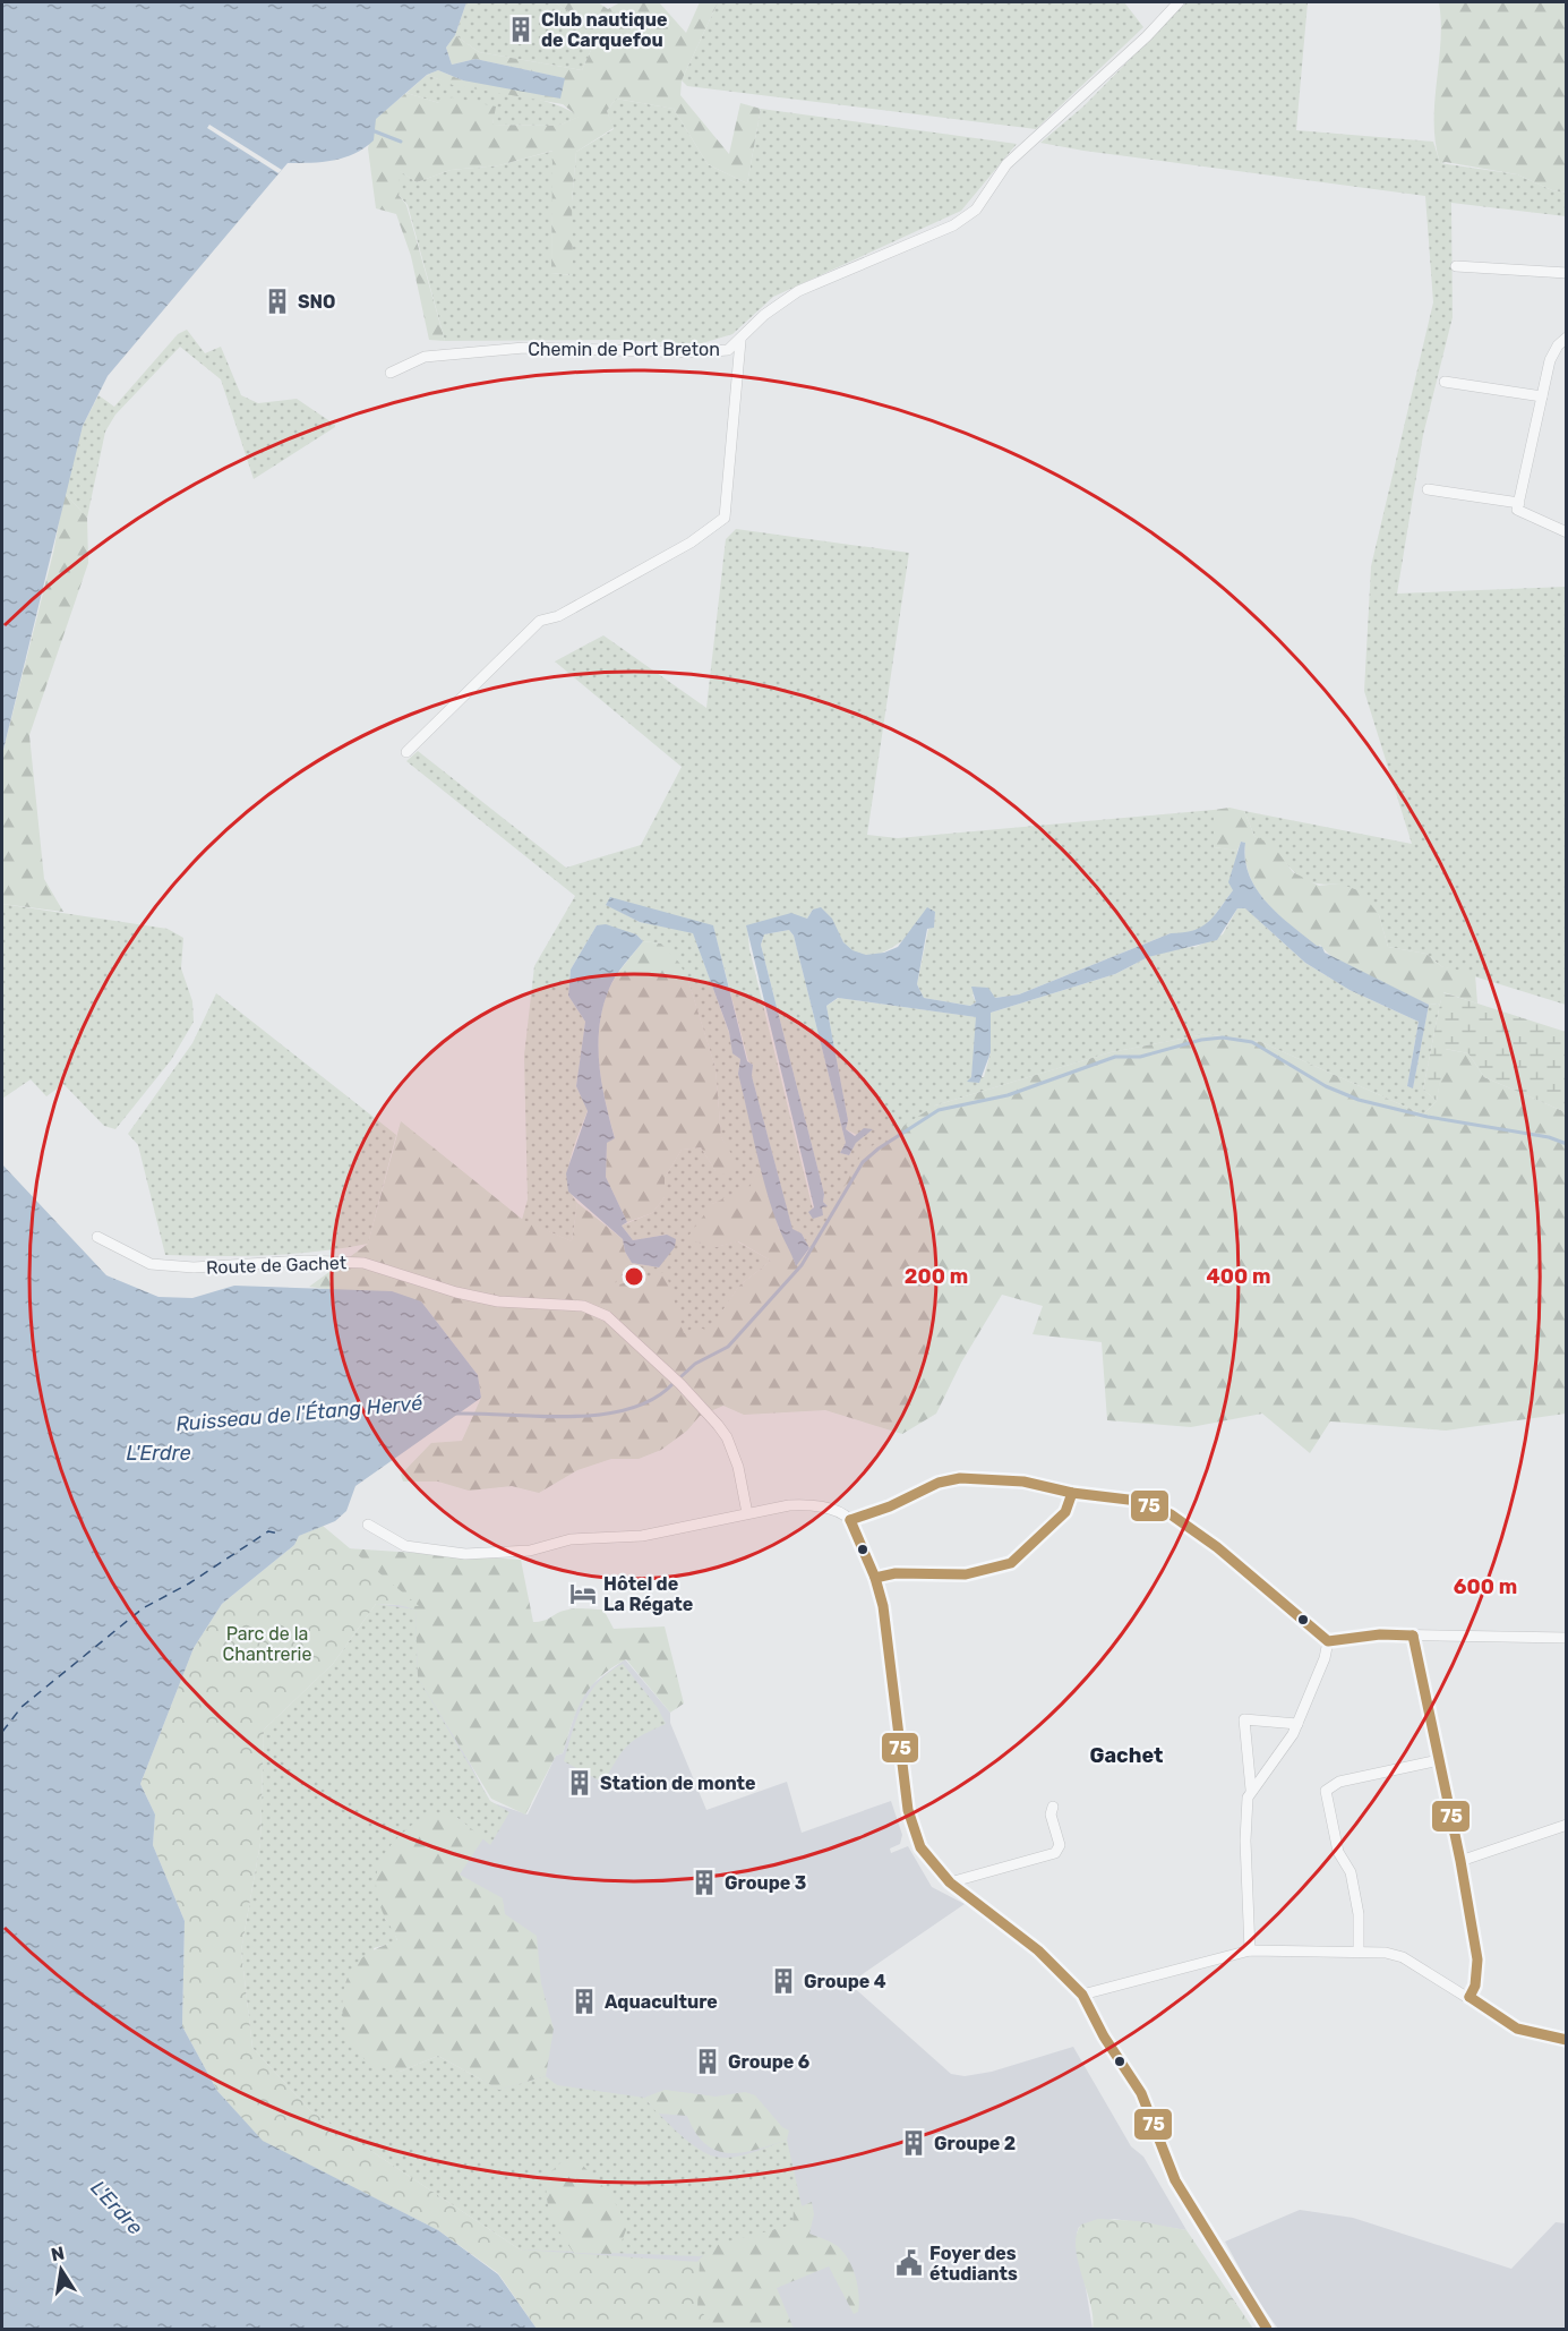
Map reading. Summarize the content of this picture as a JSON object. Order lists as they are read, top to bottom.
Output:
{
  "streets": {
    "street": ["Chemin de Port Breton", "Route de Gachet"]
  },
  "districts": ["Gachet"],
  "water": ["Ruisseau de l'Étang Hervé", "L'Erdre"],
  "parks": ["Parc de la Chantrerie"],
  "places": {
    "building": [
      "Club nautique de Carquefou",
      "SNO",
      "Station de monte",
      "Groupe 3",
      "Groupe 4",
      "Aquaculture",
      "Groupe 6",
      "Groupe 2"
    ],
    "hotel": ["Hôtel de La Régate"],
    "public building": ["Foyer des étudiants"]
  },
  "lines": ["transit line 75"],
  "north": "top",
  "rings": ["200 m", "400 m", "600 m"]
}
